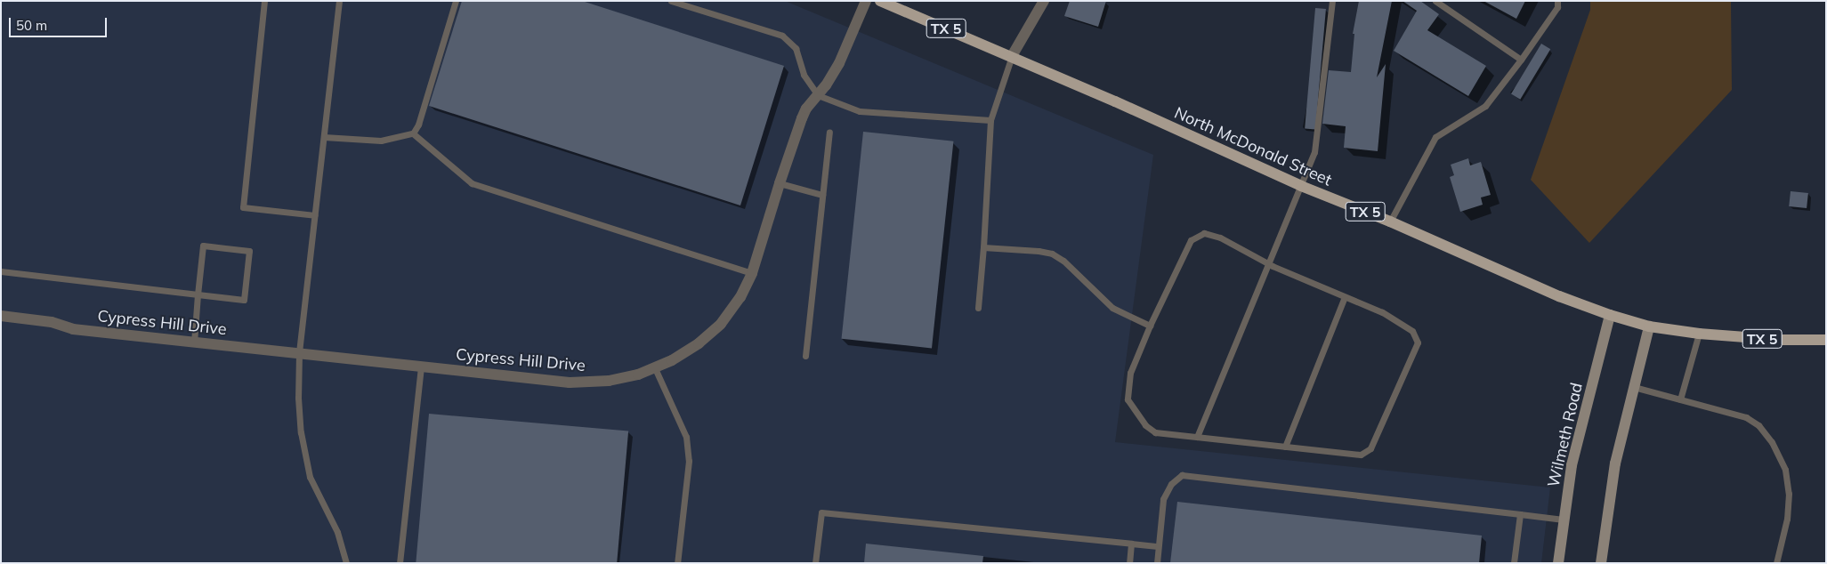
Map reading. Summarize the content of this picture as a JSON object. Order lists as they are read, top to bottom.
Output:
{
  "streets": {
    "main road": ["TX 5", "North McDonald Street", "Wilmeth Road"],
    "street": ["Cypress Hill Drive"]
  },
  "crossings": [
    ["North McDonald Street", "Wilmeth Road"]
  ],
  "scale_bar": "50 m"
}
